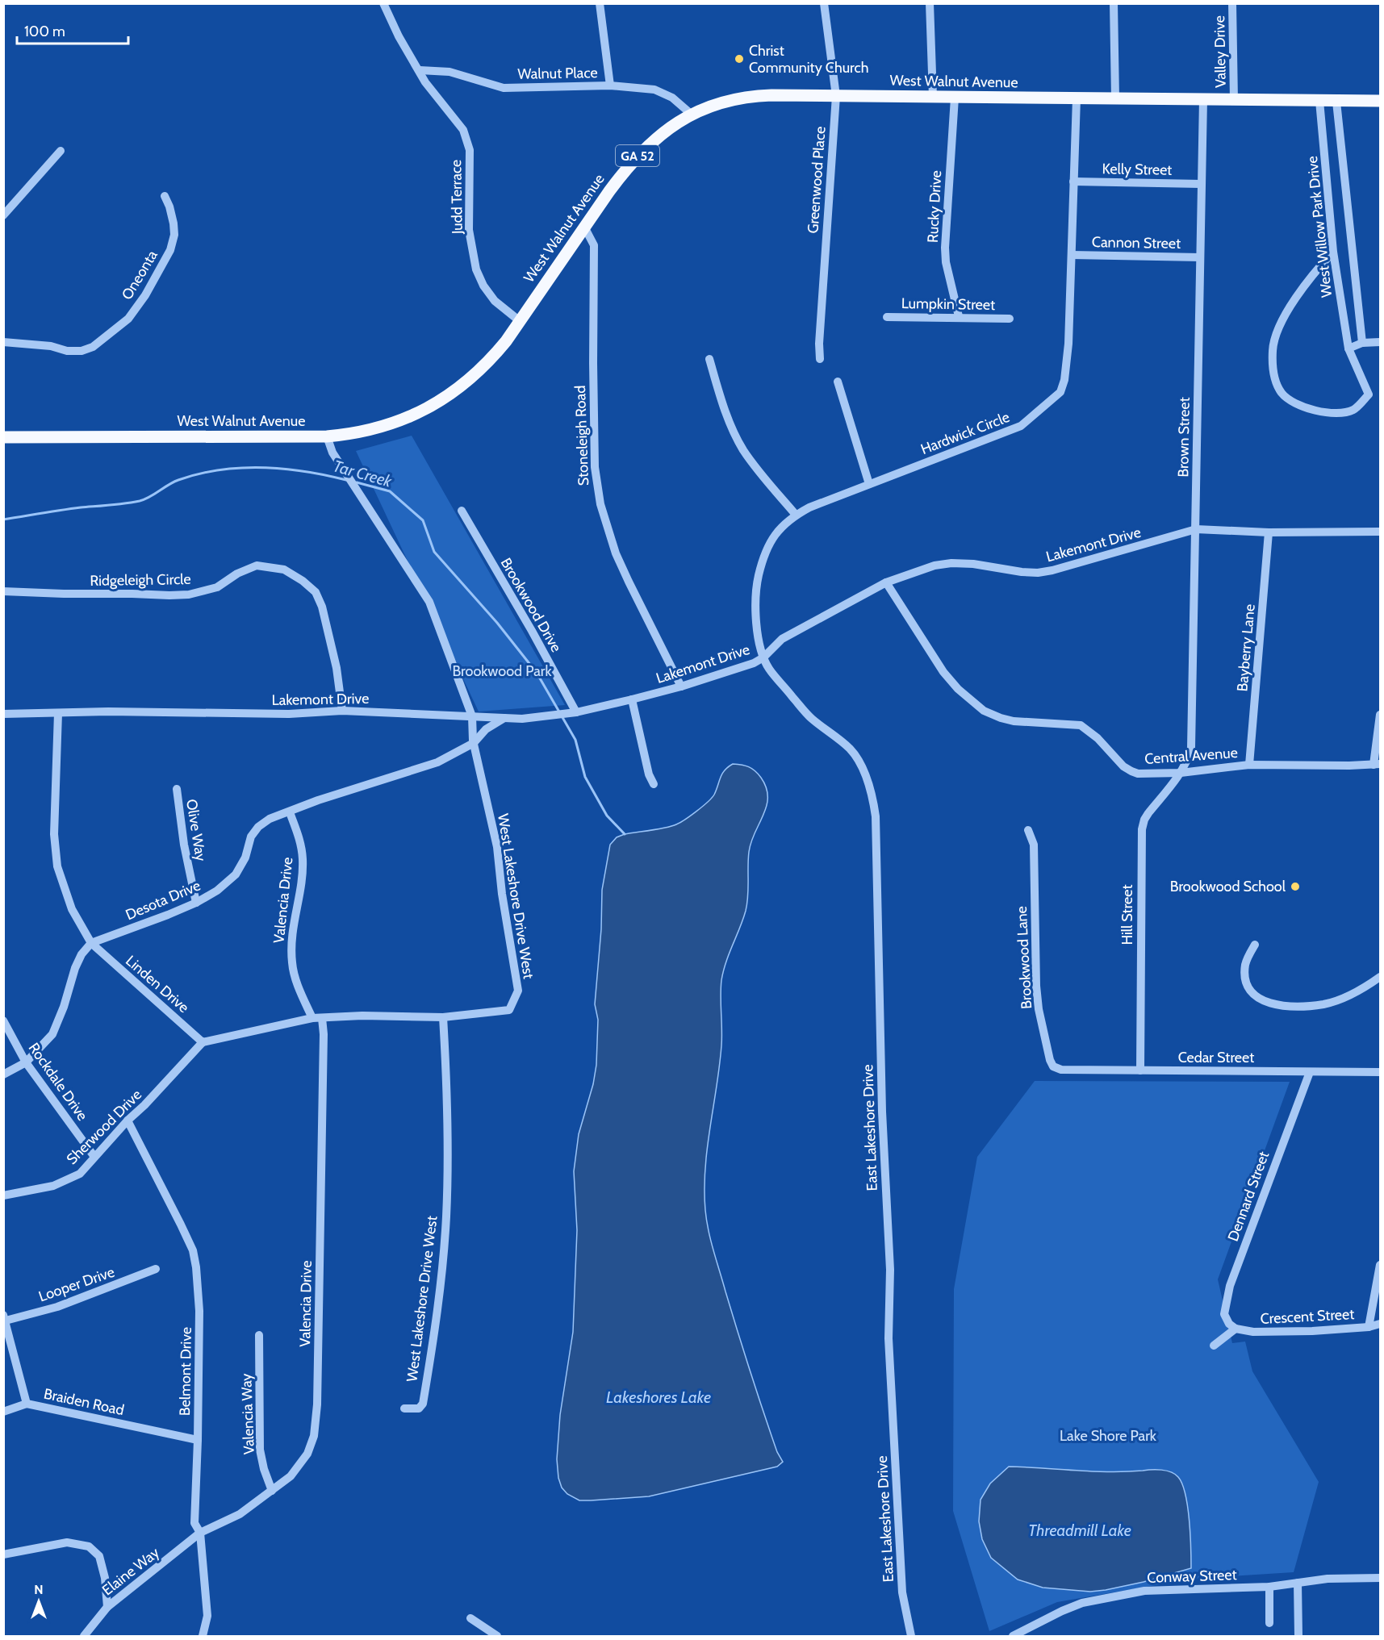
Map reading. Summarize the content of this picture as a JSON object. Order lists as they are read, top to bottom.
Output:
{
  "streets": {
    "main road": ["West Walnut Avenue", "GA 52"],
    "street": [
      "Valley Drive",
      "Walnut Place",
      "Kelly Street",
      "Greenwood Place",
      "Judd Terrace",
      "Rucky Drive",
      "West Willow Park Drive",
      "Cannon Street",
      "Oneonta",
      "Lumpkin Street",
      "Hardwick Circle",
      "Stoneleigh Road",
      "Brown Street",
      "Lakemont Drive",
      "Ridgeleigh Circle",
      "Brookwood Drive",
      "Bayberry Lane",
      "Central Avenue",
      "Olive Way",
      "West Lakeshore Drive West",
      "Desota Drive",
      "Valencia Drive",
      "Hill Street",
      "Brookwood Lane",
      "Linden Drive",
      "Cedar Street",
      "Rockdale Drive",
      "Sherwood Drive",
      "East Lakeshore Drive",
      "Dennard Street",
      "Looper Drive",
      "Crescent Street",
      "Belmont Drive",
      "Braiden Road",
      "Valencia Way",
      "Elaine Way",
      "Conway Street"
    ]
  },
  "crossings": [
    ["Valley Drive", "West Walnut Avenue"],
    ["Walnut Place", "West Walnut Avenue"],
    ["Walnut Place", "Judd Terrace"],
    ["West Walnut Avenue", "Greenwood Place"],
    ["West Walnut Avenue", "Judd Terrace"],
    ["West Walnut Avenue", "Rucky Drive"],
    ["West Walnut Avenue", "West Willow Park Drive"],
    ["West Walnut Avenue", "Hardwick Circle"],
    ["West Walnut Avenue", "Stoneleigh Road"],
    ["West Walnut Avenue", "Brown Street"],
    ["West Walnut Avenue", "West Lakeshore Drive West"],
    ["Kelly Street", "Hardwick Circle"],
    ["Kelly Street", "Brown Street"],
    ["Rucky Drive", "Lumpkin Street"],
    ["Cannon Street", "Hardwick Circle"],
    ["Cannon Street", "Brown Street"],
    ["Hardwick Circle", "Lakemont Drive"],
    ["Hardwick Circle", "East Lakeshore Drive"],
    ["Stoneleigh Road", "Lakemont Drive"],
    ["Brown Street", "Lakemont Drive"],
    ["Brown Street", "Central Avenue"],
    ["Brown Street", "Hill Street"],
    ["Lakemont Drive", "Ridgeleigh Circle"],
    ["Lakemont Drive", "Brookwood Drive"],
    ["Lakemont Drive", "Bayberry Lane"],
    ["Lakemont Drive", "Central Avenue"],
    ["Lakemont Drive", "West Lakeshore Drive West"],
    ["Lakemont Drive", "Desota Drive"],
    ["Lakemont Drive", "Linden Drive"],
    ["Lakemont Drive", "East Lakeshore Drive"],
    ["Bayberry Lane", "Central Avenue"],
    ["Central Avenue", "Hill Street"],
    ["Olive Way", "Desota Drive"],
    ["West Lakeshore Drive West", "Desota Drive"],
    ["Desota Drive", "Valencia Drive"],
    ["Desota Drive", "Linden Drive"],
    ["Valencia Drive", "Belmont Drive"],
    ["Valencia Drive", "Valencia Way"],
    ["Valencia Drive", "Elaine Way"],
    ["Hill Street", "Cedar Street"],
    ["Brookwood Lane", "Cedar Street"],
    ["Linden Drive", "Sherwood Drive"],
    ["Cedar Street", "Dennard Street"],
    ["Rockdale Drive", "Sherwood Drive"],
    ["Sherwood Drive", "Belmont Drive"],
    ["Dennard Street", "Crescent Street"],
    ["Looper Drive", "Braiden Road"],
    ["Belmont Drive", "Braiden Road"],
    ["Belmont Drive", "Elaine Way"]
  ],
  "water": ["Tar Creek", "Lakeshores Lake", "Threadmill Lake"],
  "parks": ["Brookwood Park", "Lake Shore Park"],
  "places": ["Christ Community Church", "Brookwood School"],
  "scale_bar": "100 m",
  "north": "top"
}
